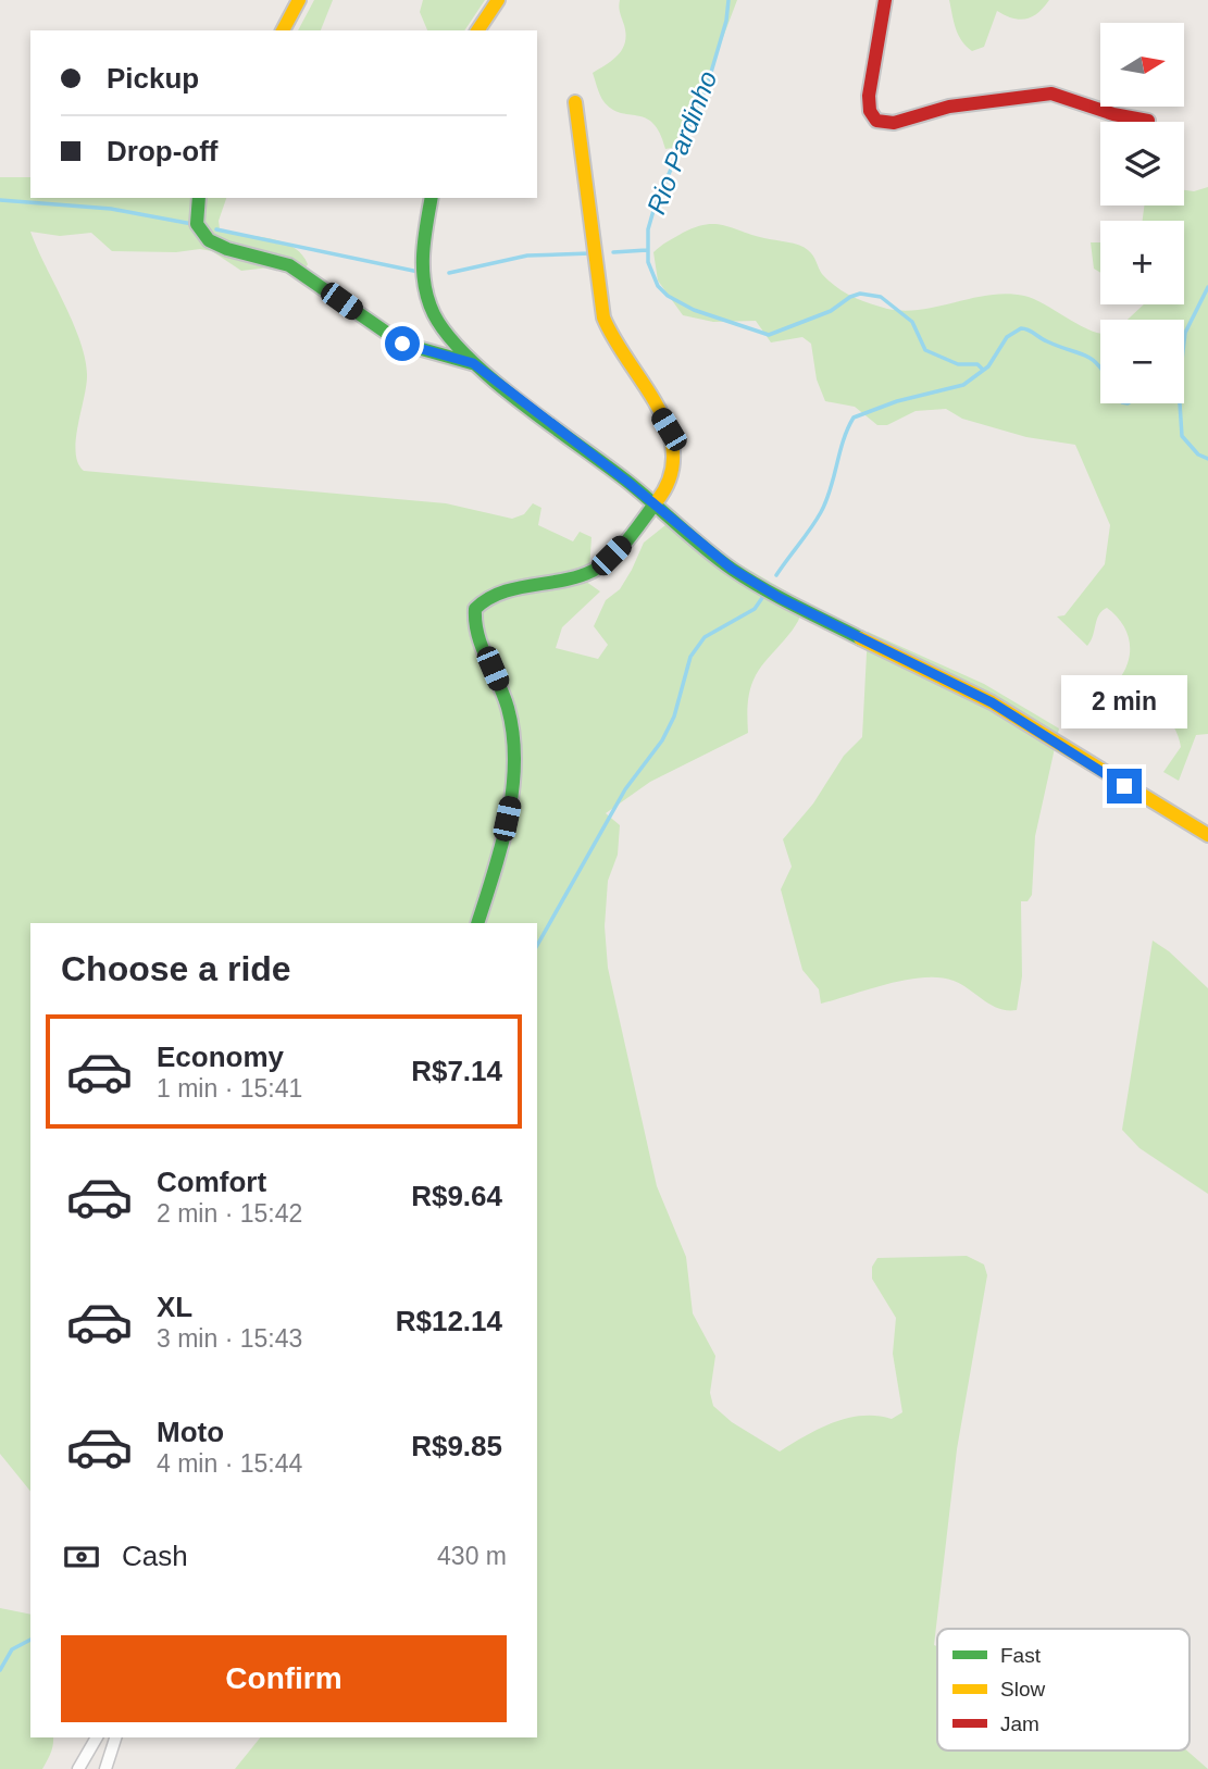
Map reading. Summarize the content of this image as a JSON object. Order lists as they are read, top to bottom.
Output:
{
  "water": ["Rio Pardinho"],
  "legend": ["Fast", "Slow", "Jam"],
  "north": "right",
  "page": {
    "map_buttons": ["+", "−"],
    "banner": ["Pickup", "Drop-off"],
    "bubble": "2 min",
    "heading": "Choose a ride",
    "list": [
      {
        "name": "Economy",
        "note": "1 min · 15:41",
        "value": "R$7.14"
      },
      {
        "name": "Comfort",
        "note": "2 min · 15:42",
        "value": "R$9.64"
      },
      {
        "name": "XL",
        "note": "3 min · 15:43",
        "value": "R$12.14"
      },
      {
        "name": "Moto",
        "note": "4 min · 15:44",
        "value": "R$9.85"
      }
    ],
    "pay": ["Cash", "430 m"],
    "buttons": "Confirm"
  }
}
